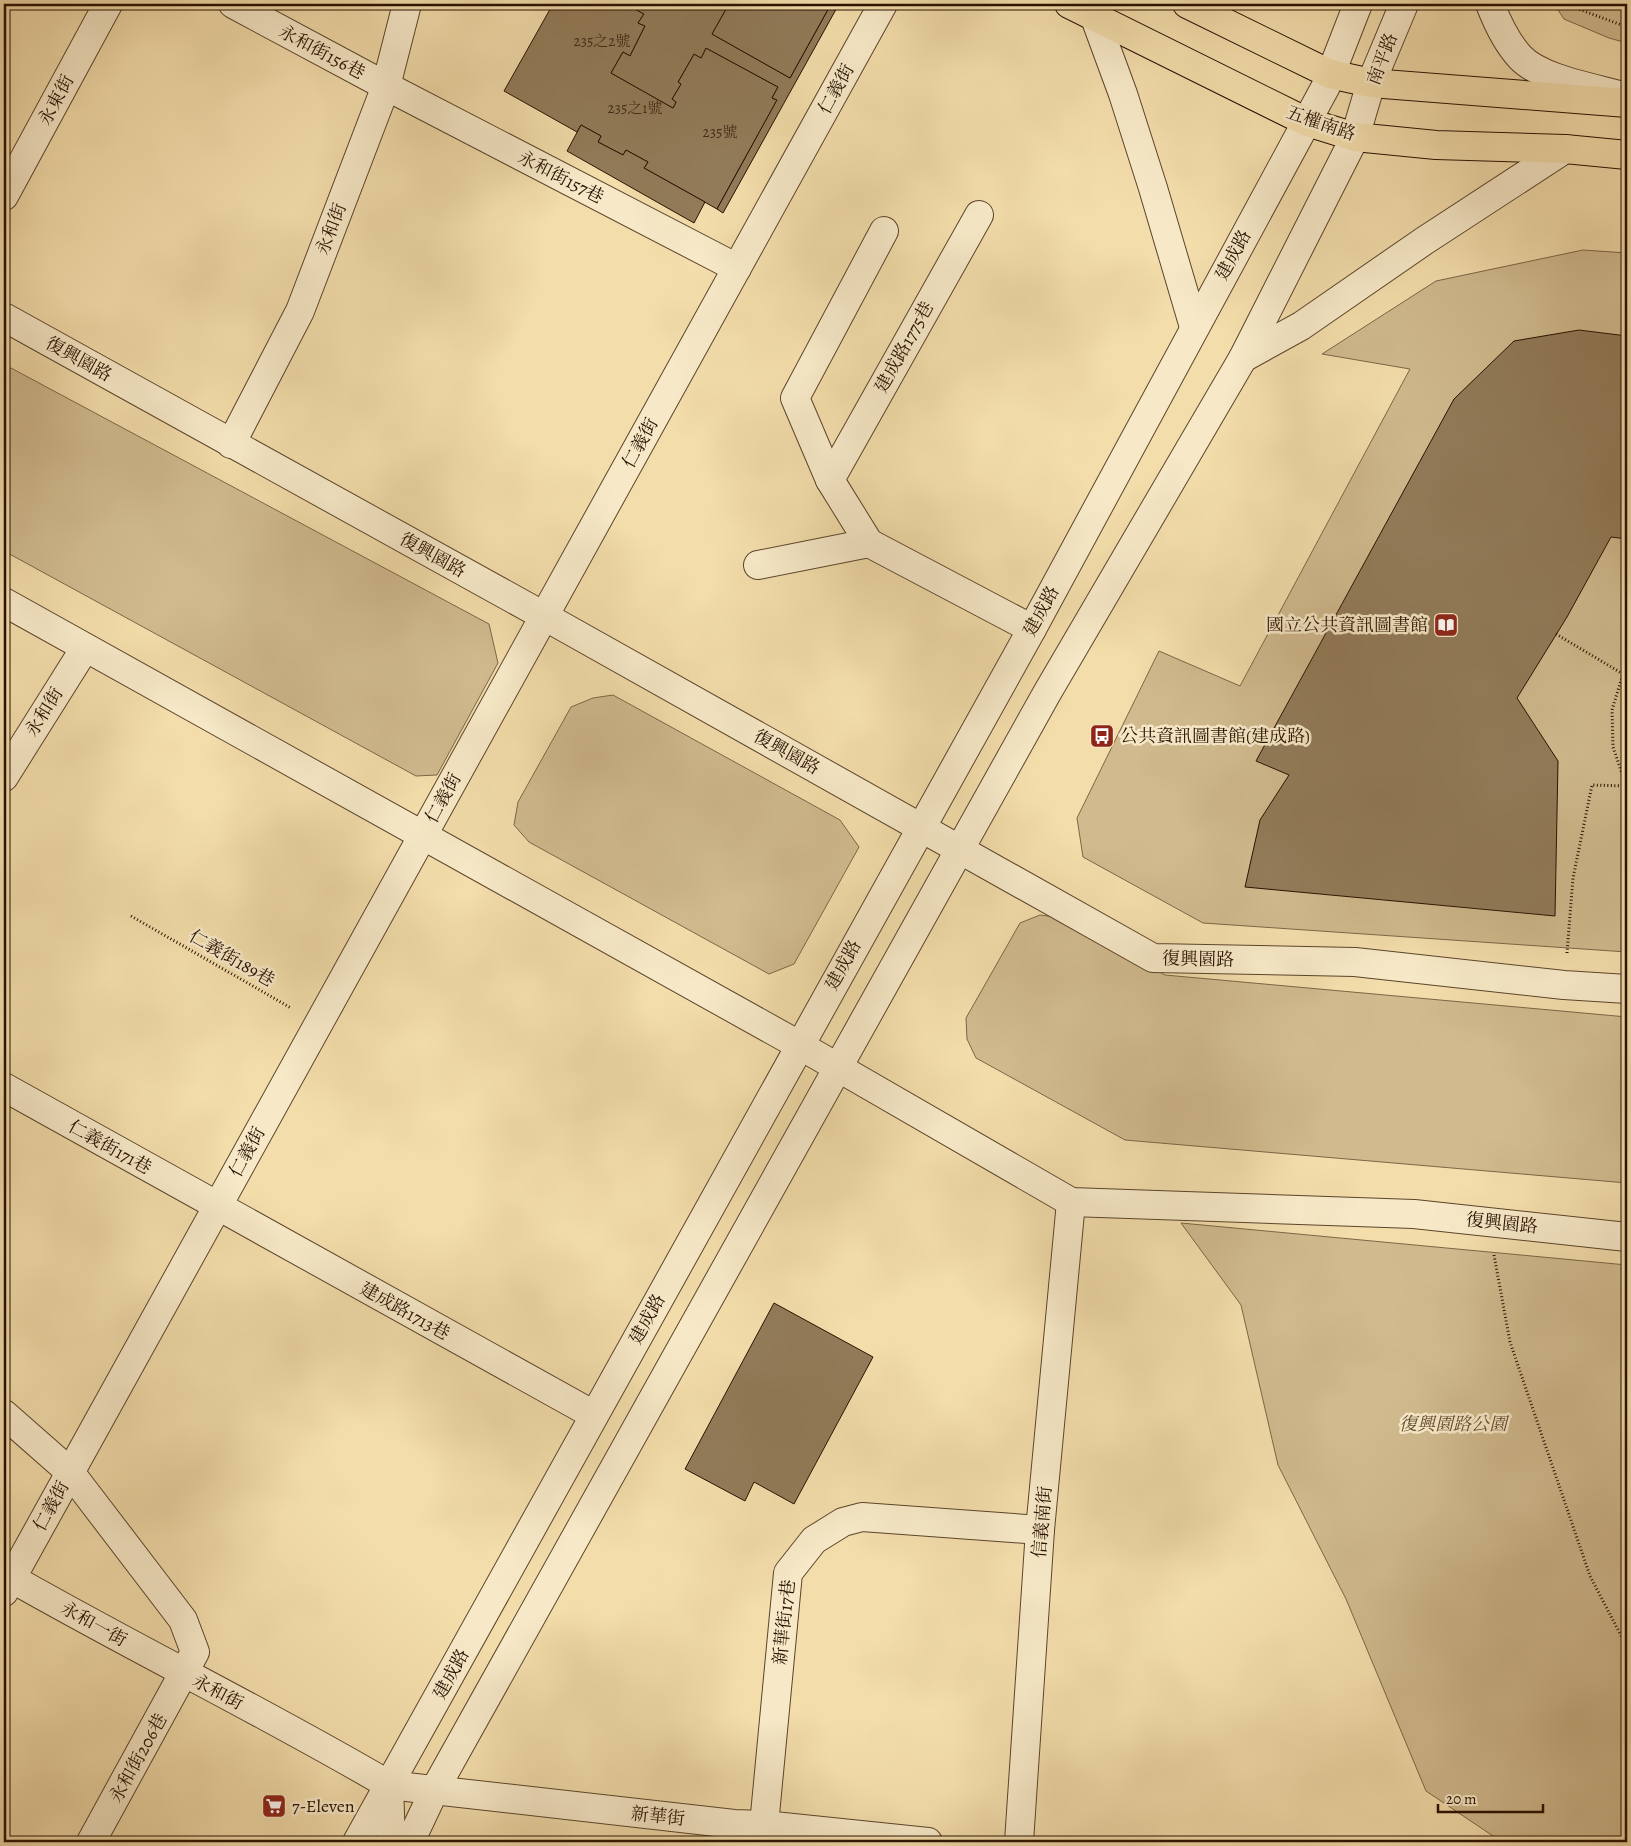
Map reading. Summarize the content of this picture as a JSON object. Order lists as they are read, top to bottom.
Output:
{
  "streets": {
    "main road": ["五權南路"],
    "street": [
      "永和街156巷",
      "南平路",
      "仁義街",
      "永東街",
      "永和街157巷",
      "永和街",
      "建成路",
      "建成路1775巷",
      "復興園路",
      "仁義街171巷",
      "建成路1713巷",
      "信義南街",
      "新華街17巷",
      "永和一街",
      "永和街206巷",
      "新華街"
    ],
    "path": ["仁義街189巷"]
  },
  "crossings": [
    ["永和街156巷", "永和街157巷"],
    ["永和街156巷", "永和街"],
    ["南平路", "五權南路"],
    ["仁義街", "永和街157巷"],
    ["仁義街", "永和街"],
    ["仁義街", "復興園路"],
    ["仁義街", "仁義街189巷"],
    ["仁義街", "仁義街171巷"],
    ["仁義街", "建成路1713巷"],
    ["仁義街", "永和一街"],
    ["五權南路", "建成路"],
    ["永和街157巷", "永和街"],
    ["永和街", "建成路"],
    ["永和街", "復興園路"],
    ["永和街", "永和一街"],
    ["永和街", "永和街206巷"],
    ["永和街", "新華街"],
    ["建成路", "復興園路"],
    ["建成路", "建成路1713巷"],
    ["建成路", "新華街"],
    ["復興園路", "信義南街"],
    ["仁義街171巷", "建成路1713巷"],
    ["信義南街", "新華街17巷"],
    ["新華街17巷", "新華街"],
    ["永和一街", "永和街206巷"]
  ],
  "parks": ["復興園路公園"],
  "places": {
    "library": ["國立公共資訊圖書館"],
    "bus stop": ["公共資訊圖書館(建成路)"],
    "supermarket": ["7-Eleven"]
  },
  "house_numbers": ["235之2號", "235之1號", "235號"],
  "scale_bar": "20 m"
}
